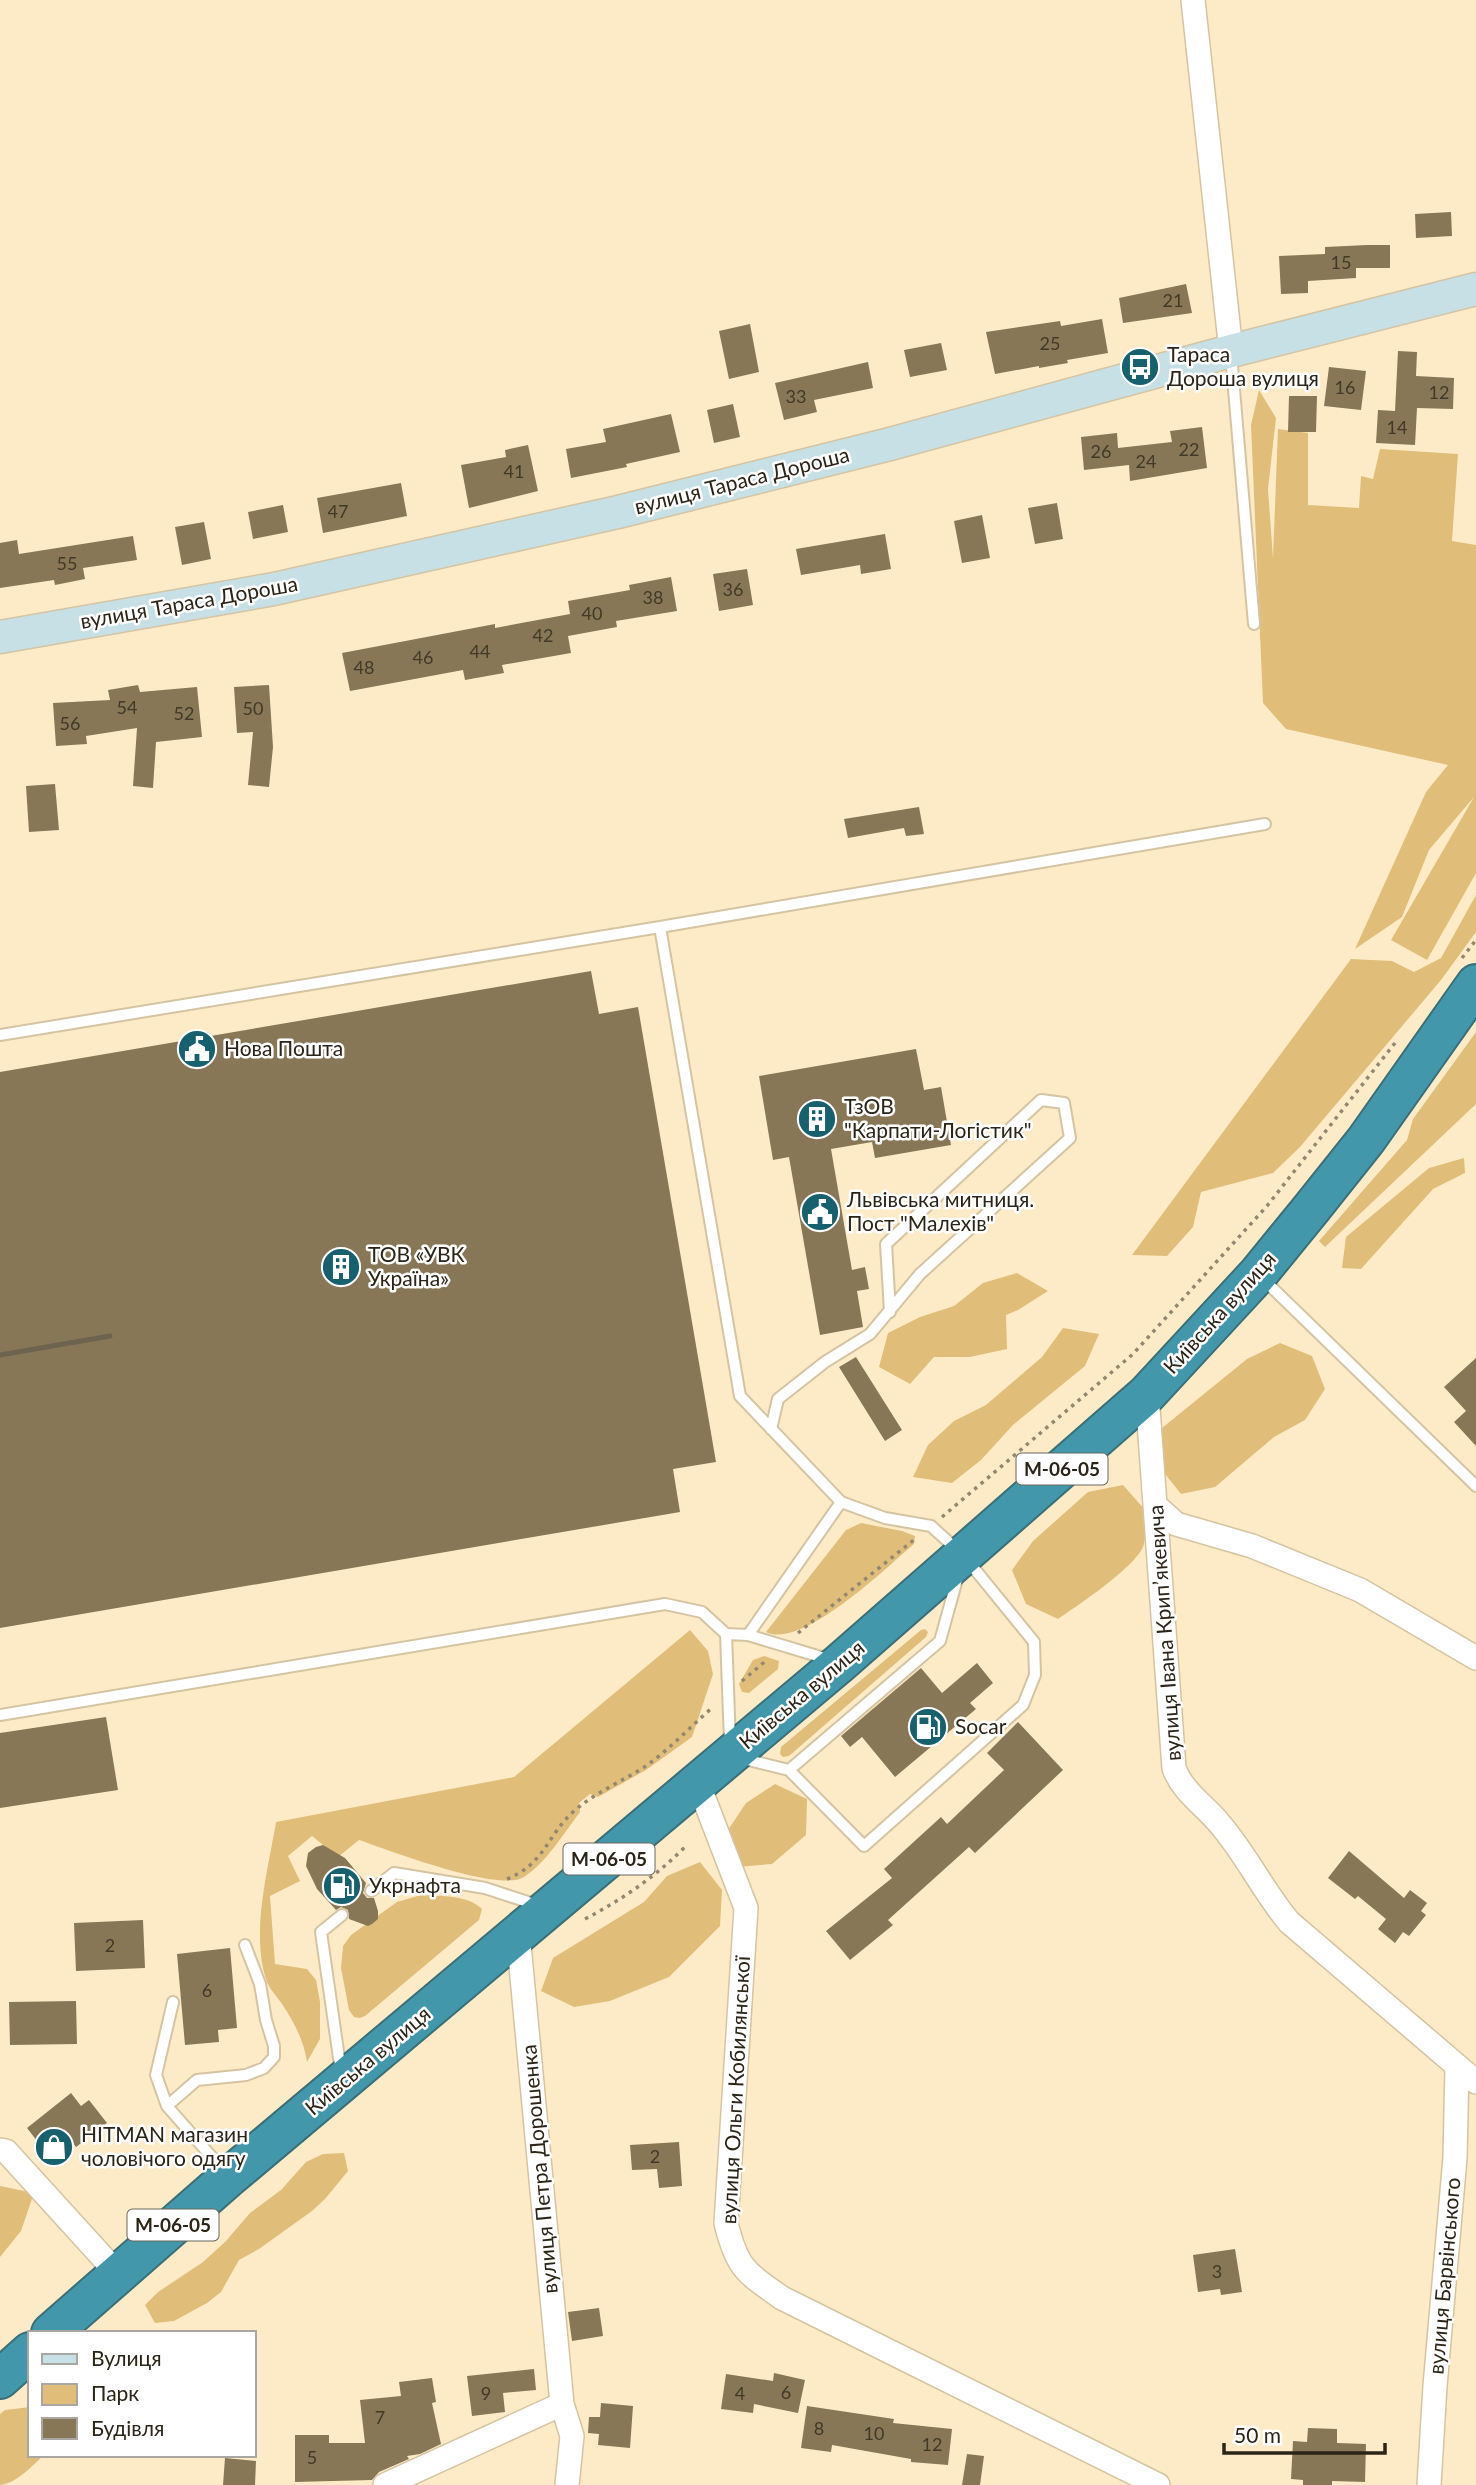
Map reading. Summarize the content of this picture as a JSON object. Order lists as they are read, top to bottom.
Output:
{
  "streets": {
    "highway": ["Київська вулиця", "М-06-05"],
    "street": [
      "вулиця Тараса Дороша",
      "вулиця Івана Крипʼякевича",
      "вулиця Ольги Кобилянської",
      "вулиця Петра Дорошенка",
      "вулиця Барвінського"
    ]
  },
  "crossings": [
    ["Київська вулиця", "вулиця Івана Крипʼякевича"],
    ["Київська вулиця", "вулиця Ольги Кобилянської"],
    ["Київська вулиця", "вулиця Петра Дорошенка"],
    ["вулиця Івана Крипʼякевича", "вулиця Барвінського"]
  ],
  "places": {
    "bus stop": ["Тараса Дороша вулиця"],
    "public building": ["Нова Пошта", "Львівська митниця. Пост \"Малехів\""],
    "building": ["ТзОВ \"Карпати-Логістик\"", "ТОВ «УВК Україна»"],
    "fuel station": ["Socar", "Укрнафта"],
    "shop": ["HITMAN магазин чоловічого одягу"]
  },
  "house_numbers": [
    "15",
    "21",
    "25",
    "16",
    "12",
    "33",
    "14",
    "22",
    "26",
    "24",
    "41",
    "47",
    "55",
    "36",
    "38",
    "40",
    "42",
    "44",
    "46",
    "48",
    "54",
    "50",
    "52",
    "56",
    "2",
    "6",
    "2",
    "3",
    "6",
    "9",
    "4",
    "7",
    "8",
    "10",
    "12",
    "5"
  ],
  "legend": ["Вулиця", "Парк", "Будівля"],
  "scale_bar": "50 m"
}
